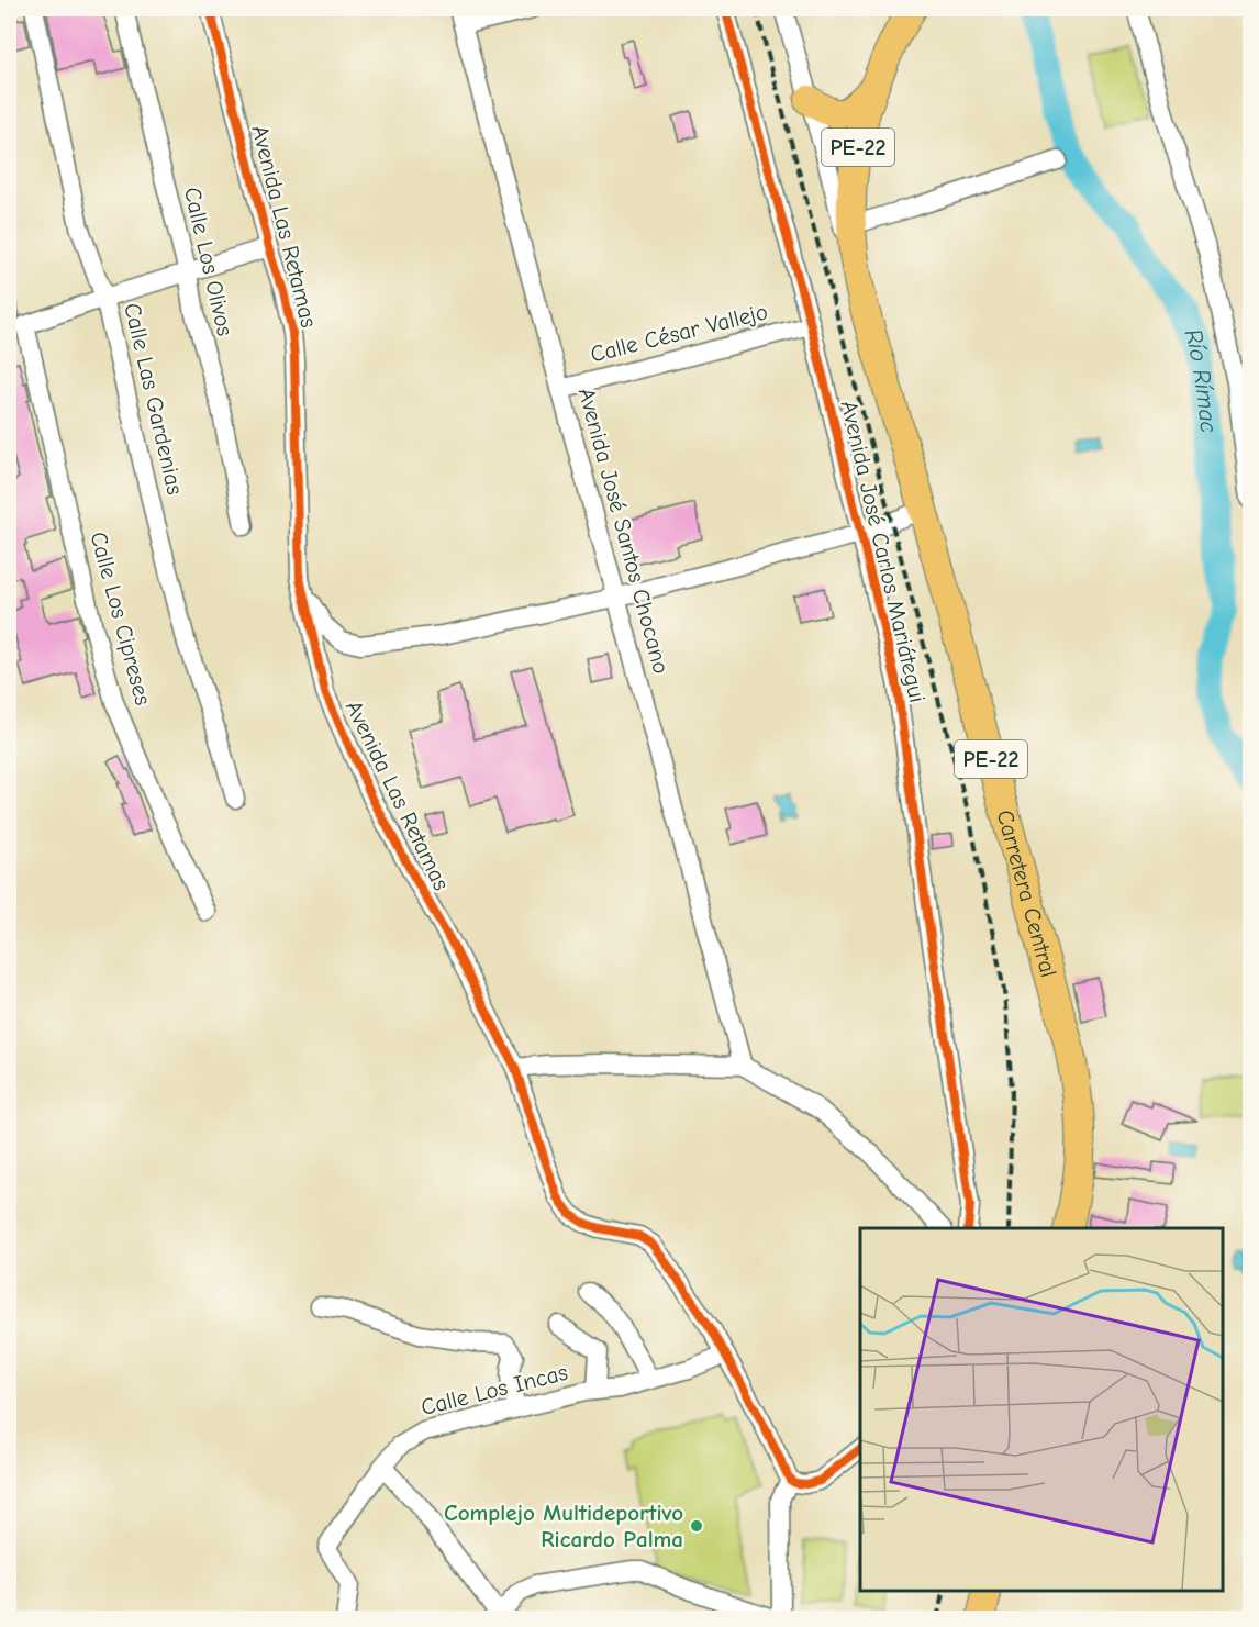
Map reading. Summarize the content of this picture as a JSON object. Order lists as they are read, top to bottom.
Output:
{
  "streets": {
    "highway": ["PE-22", "Carretera Central"],
    "street": [
      "Avenida Las Retamas",
      "Calle Los Olivos",
      "Calle César Vallejo",
      "Calle Las Gardenias",
      "Avenida José Santos Chocano",
      "Avenida José Carlos Mariátegui",
      "Calle Los Cipreses",
      "Calle Los Incas"
    ]
  },
  "crossings": [
    ["PE-22", "Carretera Central"],
    ["Avenida Las Retamas", "Calle Los Incas"],
    ["Calle César Vallejo", "Avenida José Santos Chocano"],
    ["Calle César Vallejo", "Avenida José Carlos Mariátegui"],
    ["Calle Las Gardenias", "Calle Los Cipreses"]
  ],
  "water": ["Río Rímac"],
  "places": ["Complejo Multideportivo Ricardo Palma"]
}
